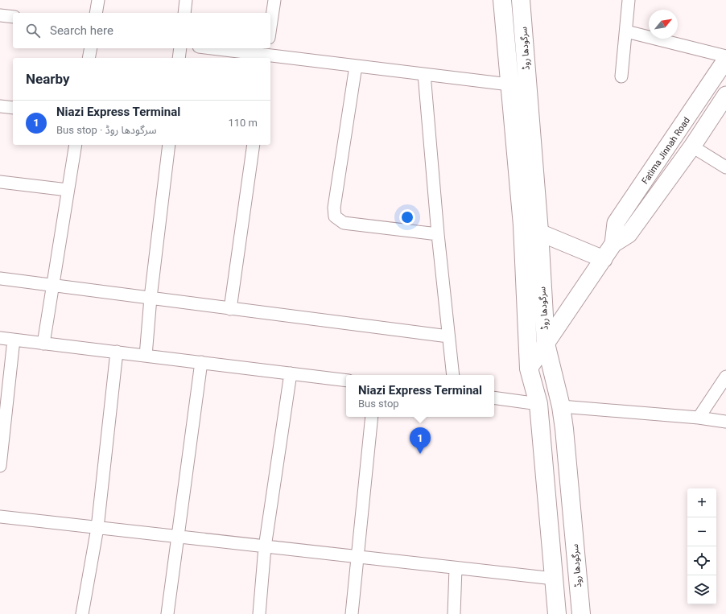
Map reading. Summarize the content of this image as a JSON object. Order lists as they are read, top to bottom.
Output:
{
  "streets": {
    "highway": ["سرگودھا روڈ"],
    "main road": ["Fatima Jinnah Road"]
  },
  "crossings": [
    ["سرگودھا روڈ", "Fatima Jinnah Road"]
  ],
  "north": "top right",
  "page": {
    "search": "Search here",
    "heading": "Nearby",
    "list": [
      {
        "mark": "1",
        "name": "Niazi Express Terminal",
        "note": "Bus stop · سرگودھا روڈ",
        "value": "110 m"
      }
    ],
    "popup": ["Niazi Express Terminal", "Bus stop"],
    "pins": "1",
    "map_buttons": ["+", "−"]
  }
}
